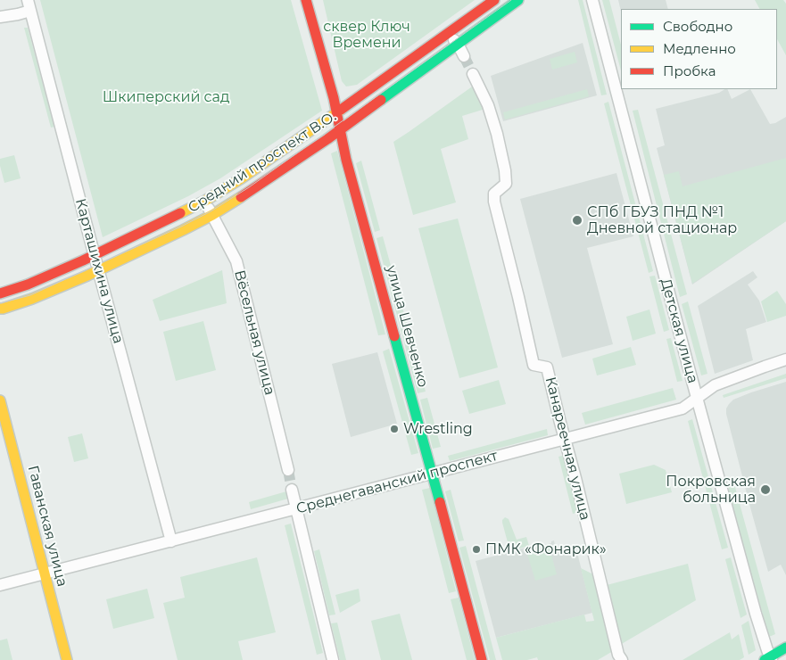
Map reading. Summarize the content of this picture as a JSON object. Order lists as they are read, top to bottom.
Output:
{
  "streets": {
    "main road": ["Средний проспект В.О.", "улица Шевченко", "Гаванская улица"],
    "street": [
      "Карташихина улица",
      "Детская улица",
      "Вёсельная улица",
      "Канареечная улица",
      "Среднегаванский проспект"
    ]
  },
  "crossings": [
    ["Средний проспект В.О.", "Карташихина улица"],
    ["Средний проспект В.О.", "улица Шевченко"],
    ["Средний проспект В.О.", "Вёсельная улица"],
    ["Карташихина улица", "Среднегаванский проспект"],
    ["улица Шевченко", "Среднегаванский проспект"],
    ["Детская улица", "Среднегаванский проспект"],
    ["Канареечная улица", "Среднегаванский проспект"],
    ["Среднегаванский проспект", "Гаванская улица"]
  ],
  "parks": ["сквер Ключ Времени", "Шкиперский сад"],
  "places": [
    "СПб ГБУЗ ПНД №1 Дневной стационар",
    "Wrestling",
    "Покровская больница",
    "ПМК «Фонарик»"
  ],
  "legend": ["Свободно", "Медленно", "Пробка"]
}
